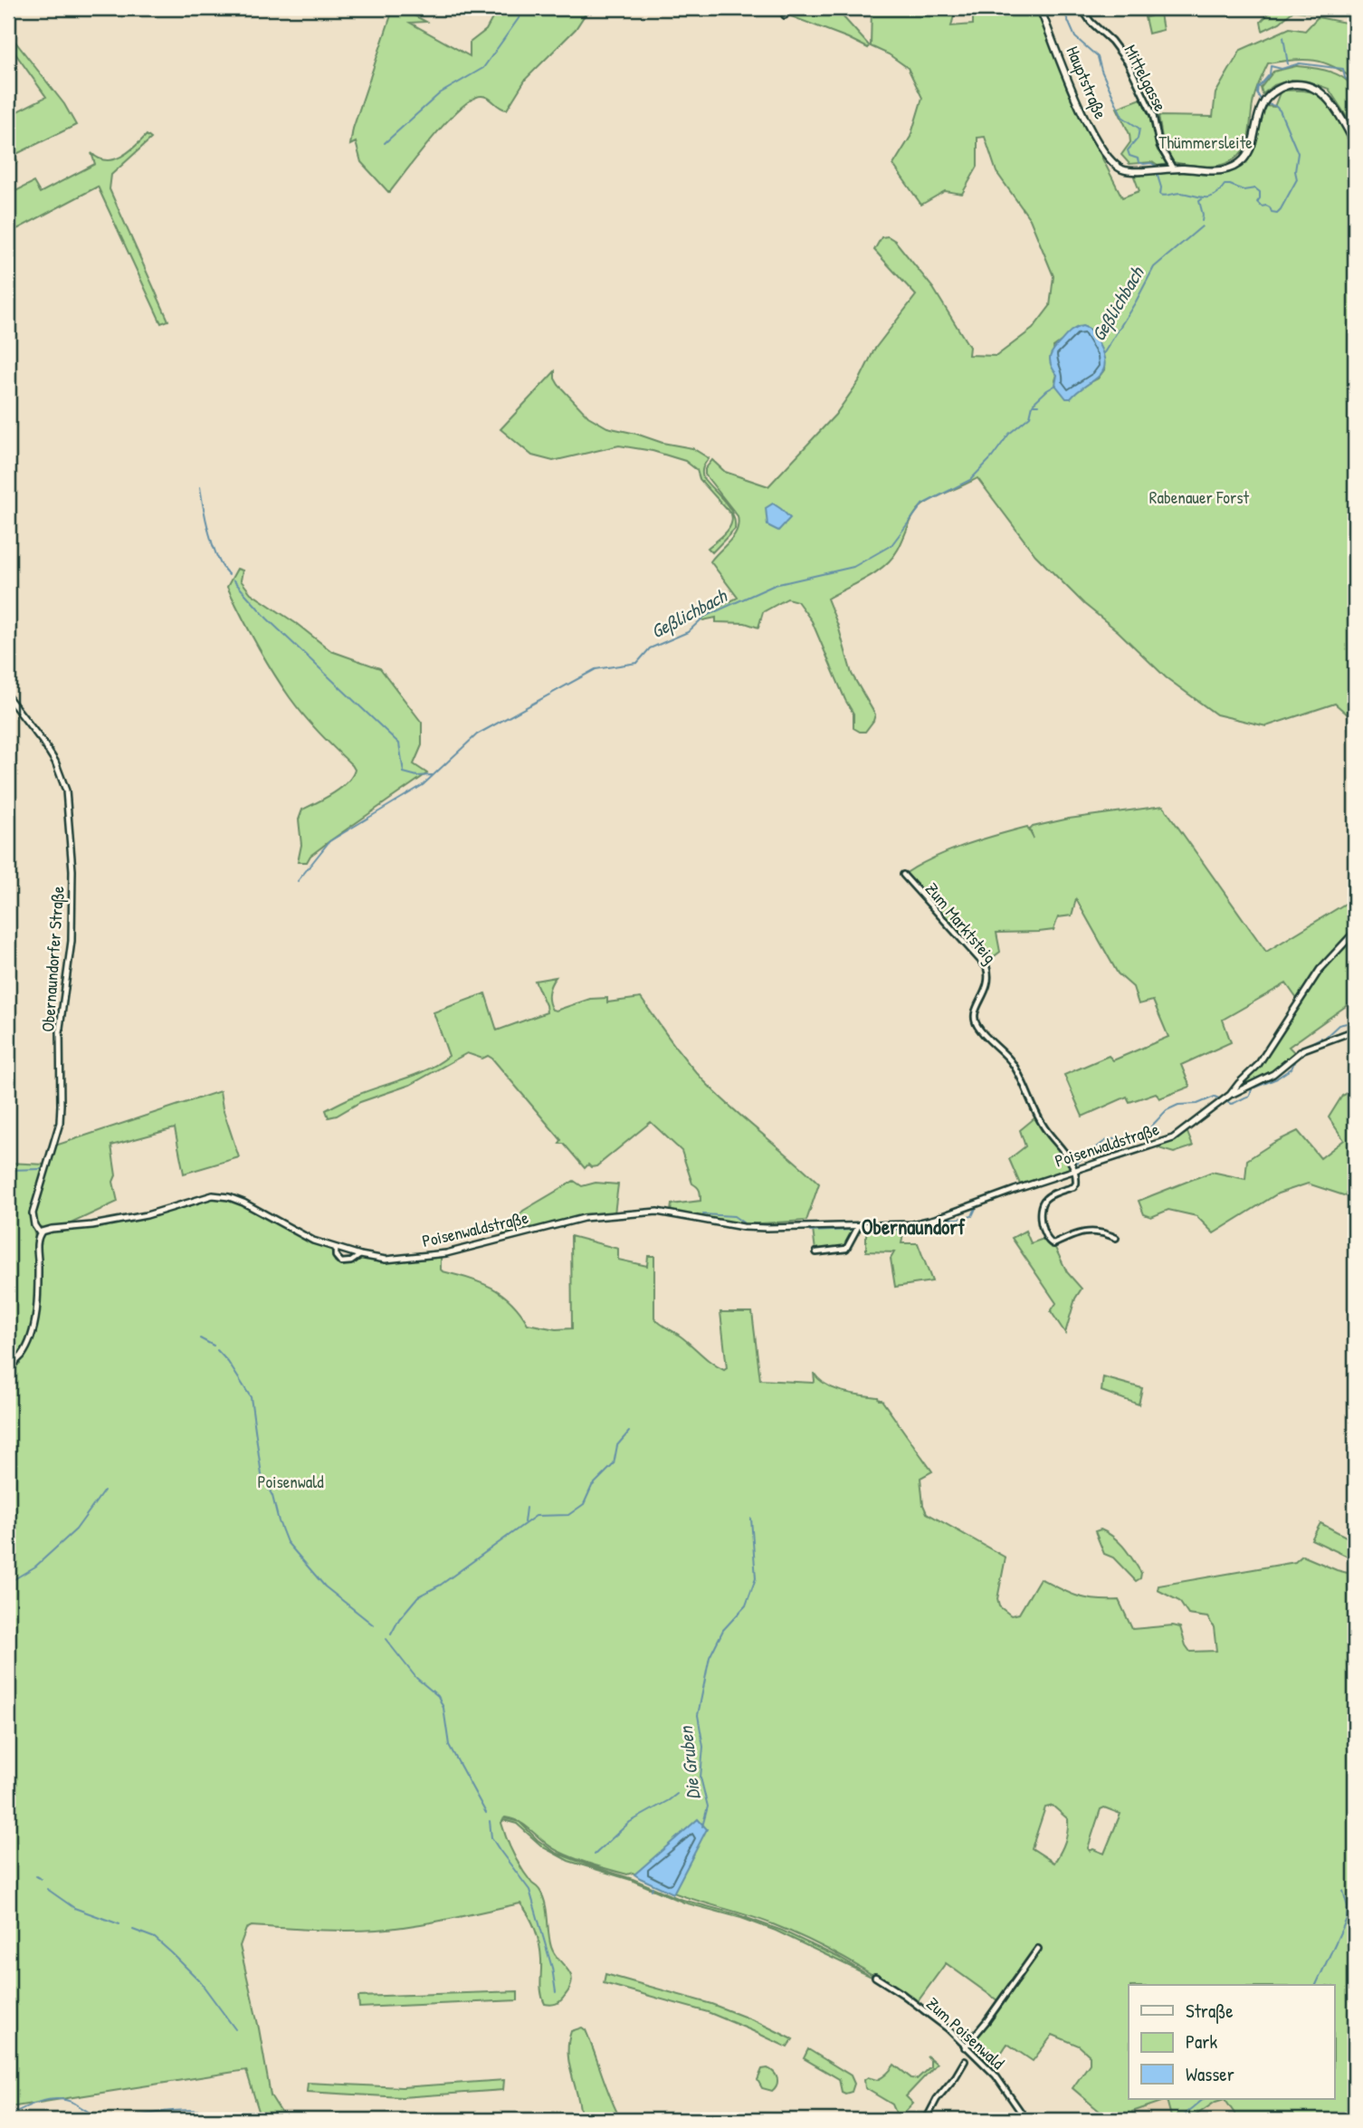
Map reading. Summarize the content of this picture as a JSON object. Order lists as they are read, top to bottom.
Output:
{
  "streets": {
    "main road": ["Hauptstraße"],
    "street": [
      "Mittelgasse",
      "Zum Marktsteig",
      "Obernaundorfer Straße",
      "Poisenwaldstraße",
      "Zum Poisenwald"
    ]
  },
  "crossings": [
    ["Mittelgasse", "Hauptstraße"],
    ["Zum Marktsteig", "Poisenwaldstraße"],
    ["Obernaundorfer Straße", "Poisenwaldstraße"]
  ],
  "districts": ["Obernaundorf"],
  "water": ["Geßlichbach", "Die Gruben"],
  "parks": ["Thümmersleite", "Rabenauer Forst", "Poisenwald"],
  "legend": ["Straße", "Park", "Wasser"]
}
